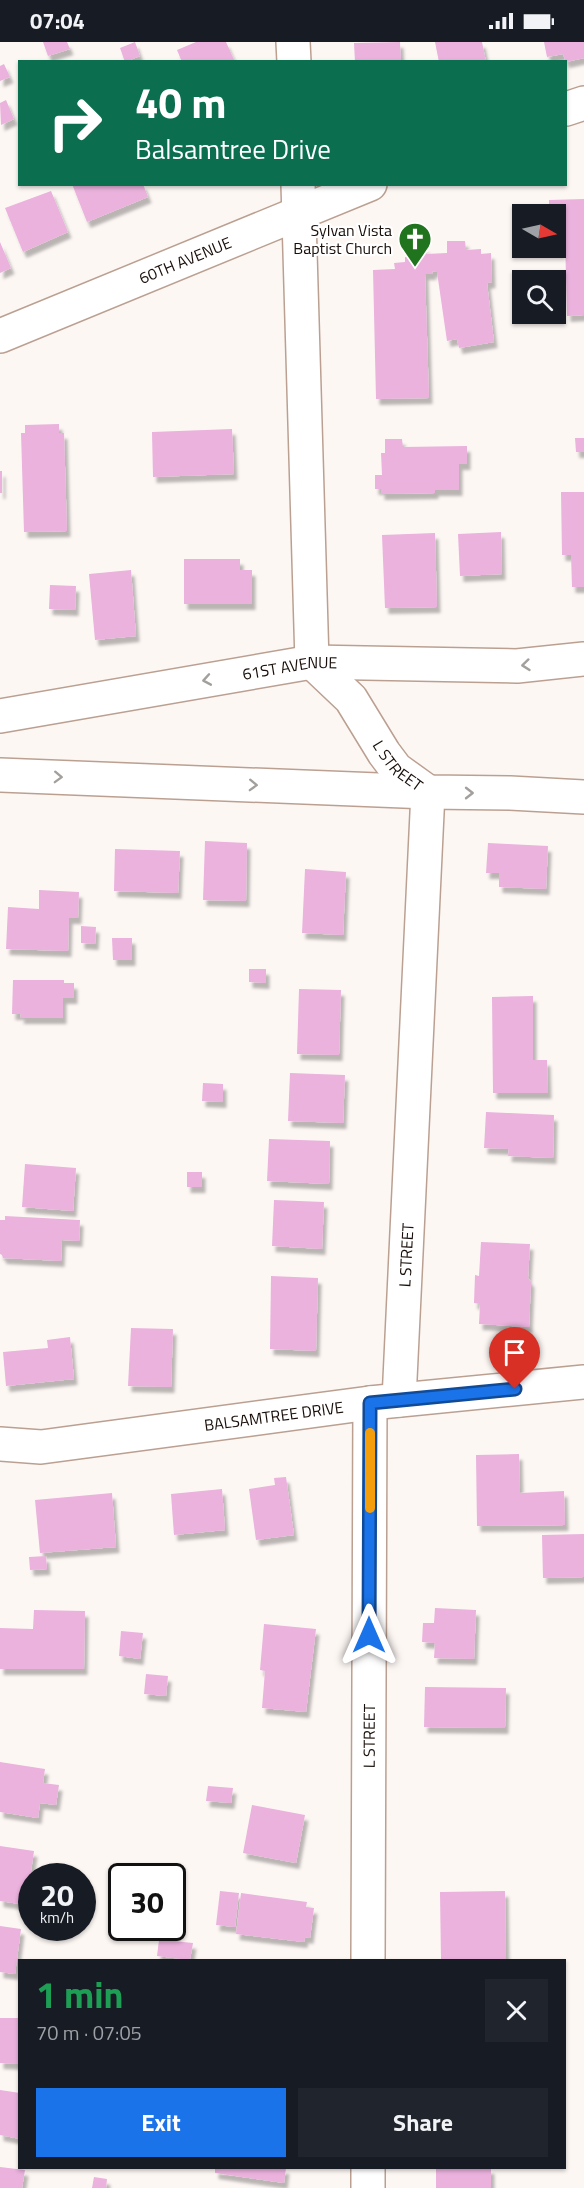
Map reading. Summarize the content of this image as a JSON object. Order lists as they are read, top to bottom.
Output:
{
  "streets": {
    "street": [
      "60TH AVENUE",
      "61ST AVENUE",
      "L STREET",
      "BALSAMTREE DRIVE"
    ]
  },
  "crossings": [
    ["61ST AVENUE", "L STREET"],
    ["L STREET", "BALSAMTREE DRIVE"]
  ],
  "places": {
    "church": ["Sylvan Vista Baptist Church"]
  },
  "north": "right",
  "page": {
    "status": "07:04",
    "turn": ["40 m", "Balsamtree Drive"],
    "speed": "20 km/h",
    "limit": "30",
    "heading": ["1 min", "70 m · 07:05"],
    "buttons": ["Exit", "Share"]
  }
}
